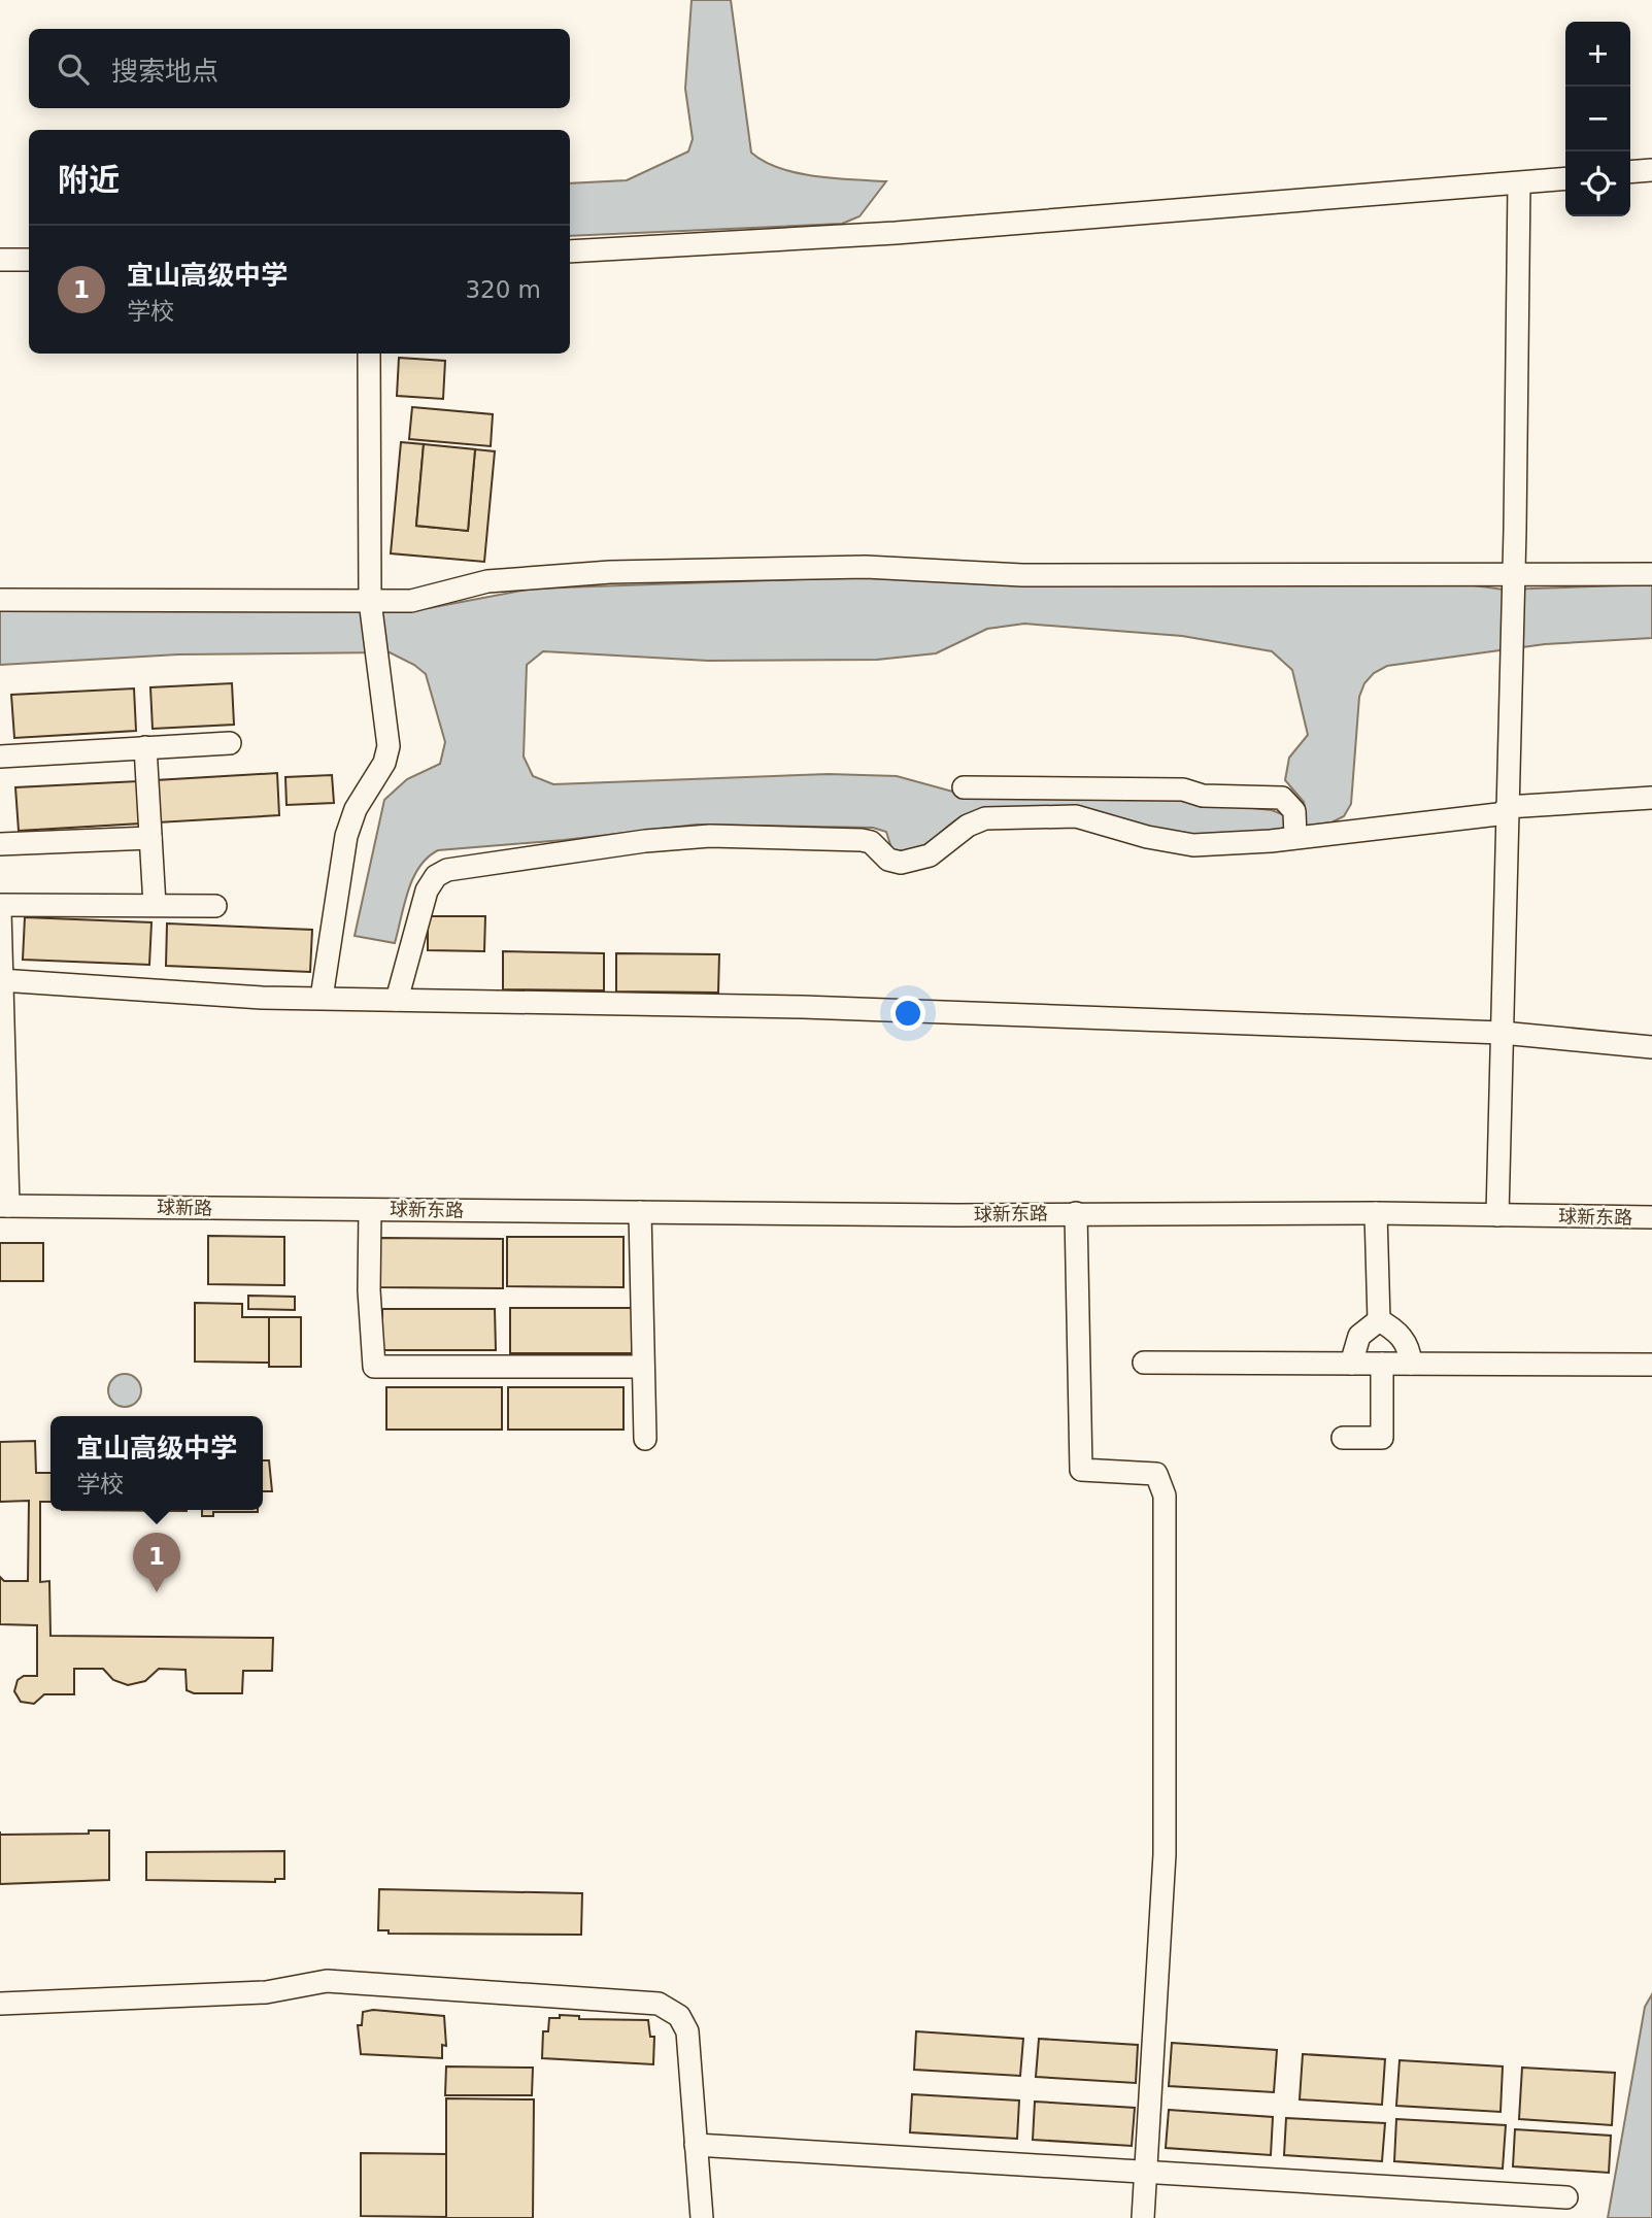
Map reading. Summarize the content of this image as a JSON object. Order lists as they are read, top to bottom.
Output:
{
  "streets": {
    "street": ["球新路", "球新东路"]
  },
  "crossings": [
    ["球新路", "球新东路"]
  ],
  "page": {
    "map_buttons": ["+", "−"],
    "search": "搜索地点",
    "heading": "附近",
    "list": [
      {
        "mark": "1",
        "name": "宜山高级中学",
        "note": "学校",
        "value": "320 m"
      }
    ],
    "popup": ["宜山高级中学", "学校"],
    "pins": "1"
  }
}
